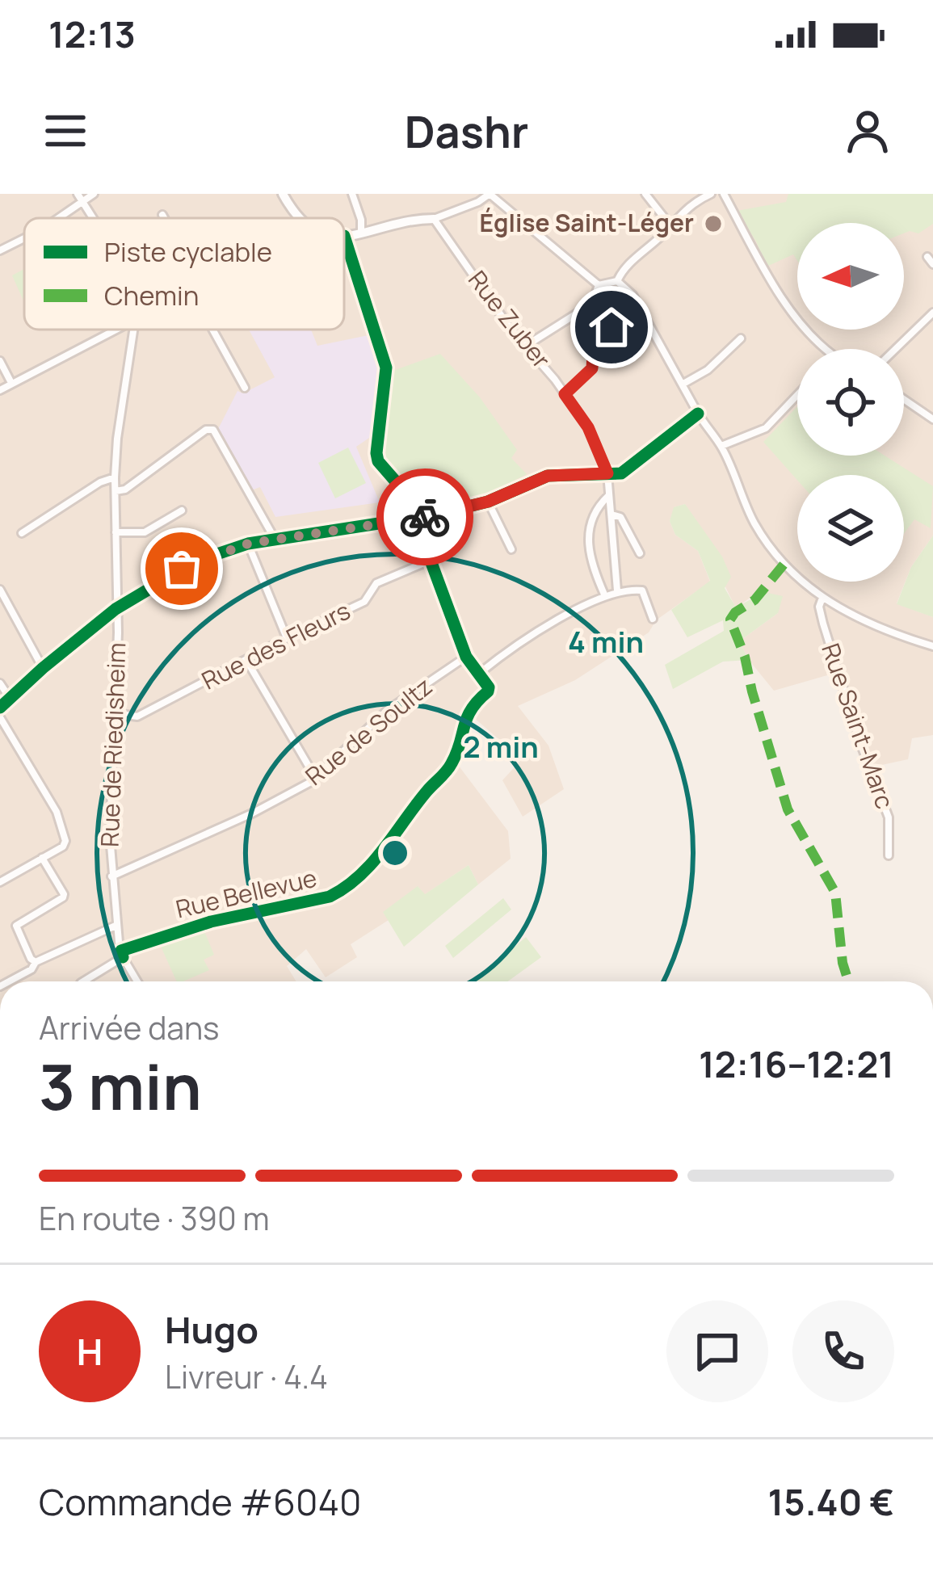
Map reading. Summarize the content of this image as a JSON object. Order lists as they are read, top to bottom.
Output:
{
  "streets": {
    "street": [
      "Rue Zuber",
      "Rue des Fleurs",
      "Rue Saint-Marc",
      "Rue de Soultz",
      "Rue de Riedisheim",
      "Rue Bellevue"
    ]
  },
  "crossings": [
    ["Rue des Fleurs", "Rue de Riedisheim"],
    ["Rue de Soultz", "Rue de Riedisheim"],
    ["Rue de Riedisheim", "Rue Bellevue"]
  ],
  "places": ["Église Saint-Léger"],
  "legend": ["Piste cyclable", "Chemin"],
  "north": "left",
  "page": {
    "status": "12:13",
    "header": "Dashr",
    "heading": ["3 min", "Arrivée dans", "12:16–12:21"],
    "panel": [
      "Hugo",
      "Livreur · 4.4",
      "Commande #6040",
      "15.40 €"
    ],
    "bar": "En route · 390 m",
    "round": "H"
  },
  "rings": ["4 min", "2 min"]
}
